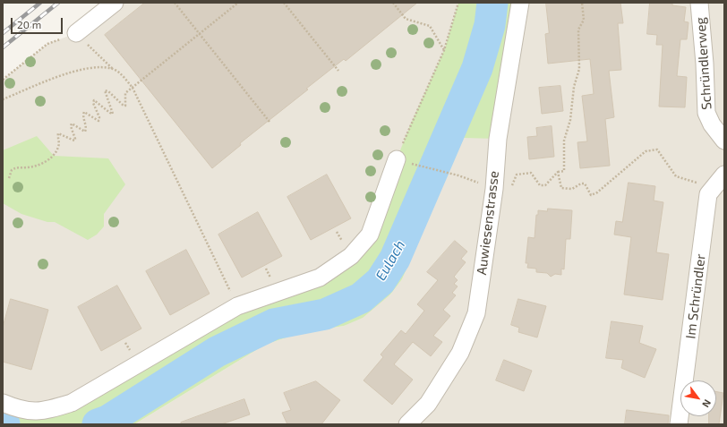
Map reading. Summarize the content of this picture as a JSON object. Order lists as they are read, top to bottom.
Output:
{
  "streets": {
    "street": ["Schründlerweg", "Auwiesenstrasse", "Im Schründler"]
  },
  "water": ["Eulach"],
  "scale_bar": "20 m",
  "north": "bottom right"
}
